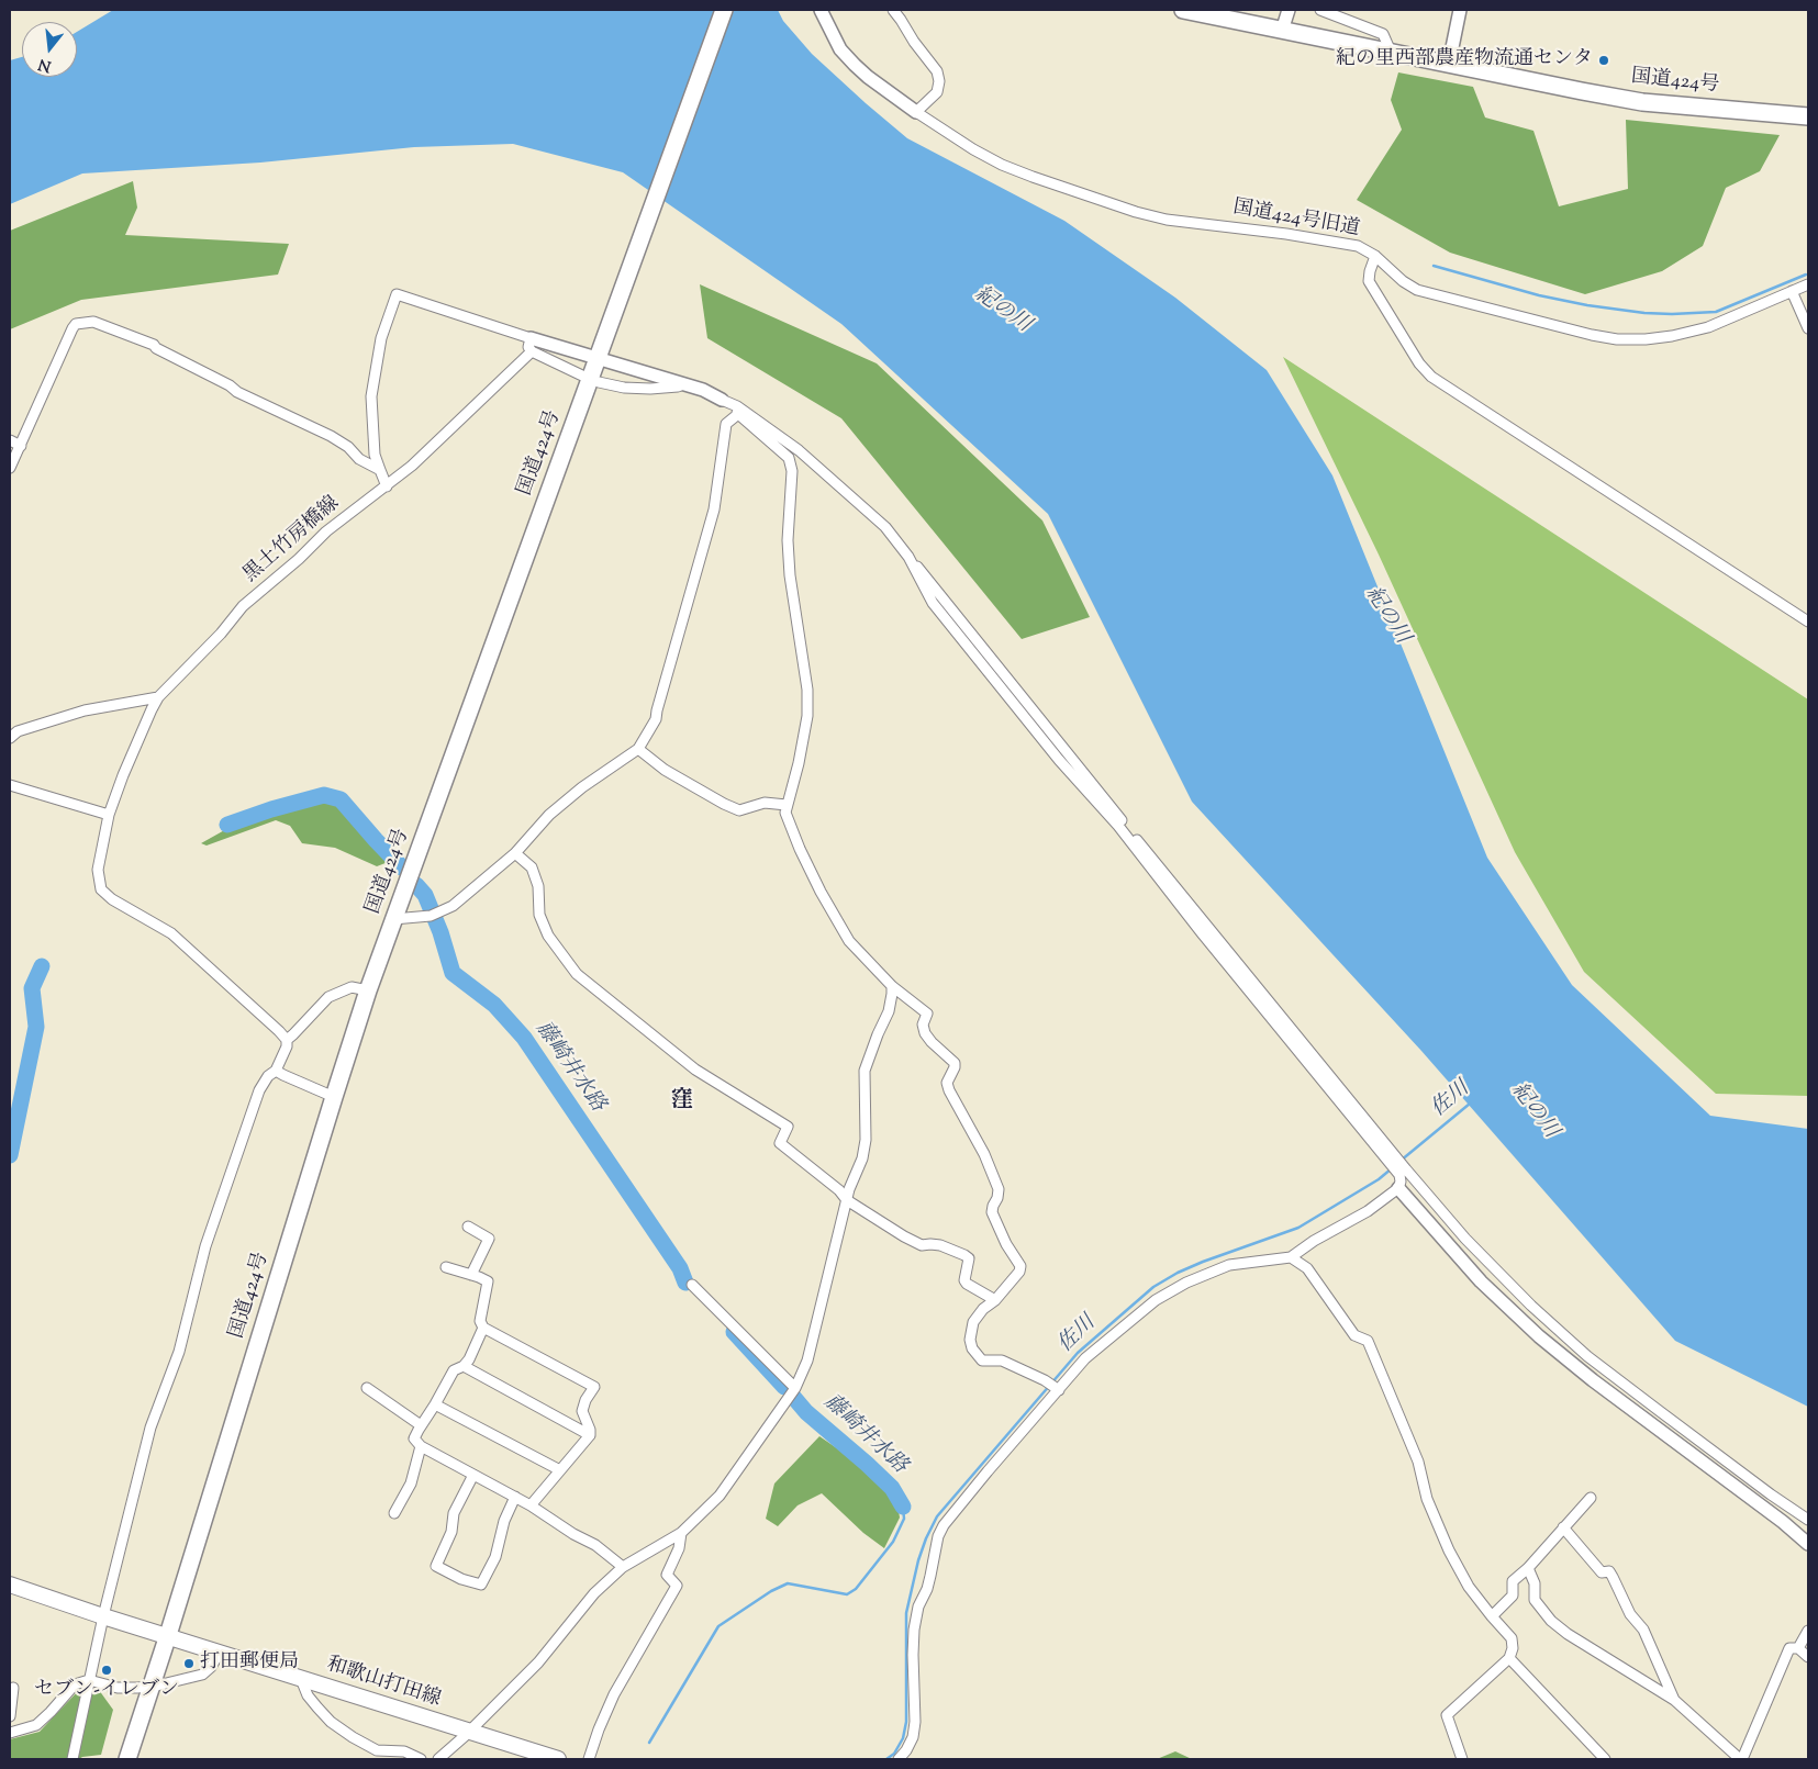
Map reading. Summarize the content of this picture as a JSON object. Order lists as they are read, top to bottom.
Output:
{
  "streets": {
    "highway": ["国道424号"],
    "main road": ["和歌山打田線"],
    "street": ["国道424号旧道", "黒土竹房橋線"]
  },
  "crossings": [
    ["国道424号", "和歌山打田線"]
  ],
  "districts": ["窪"],
  "water": ["紀の川", "藤崎井水路", "佐川"],
  "places": ["紀の里西部農産物流通センタ", "打田郵便局", "セブン-イレブン"],
  "north": "bottom"
}
